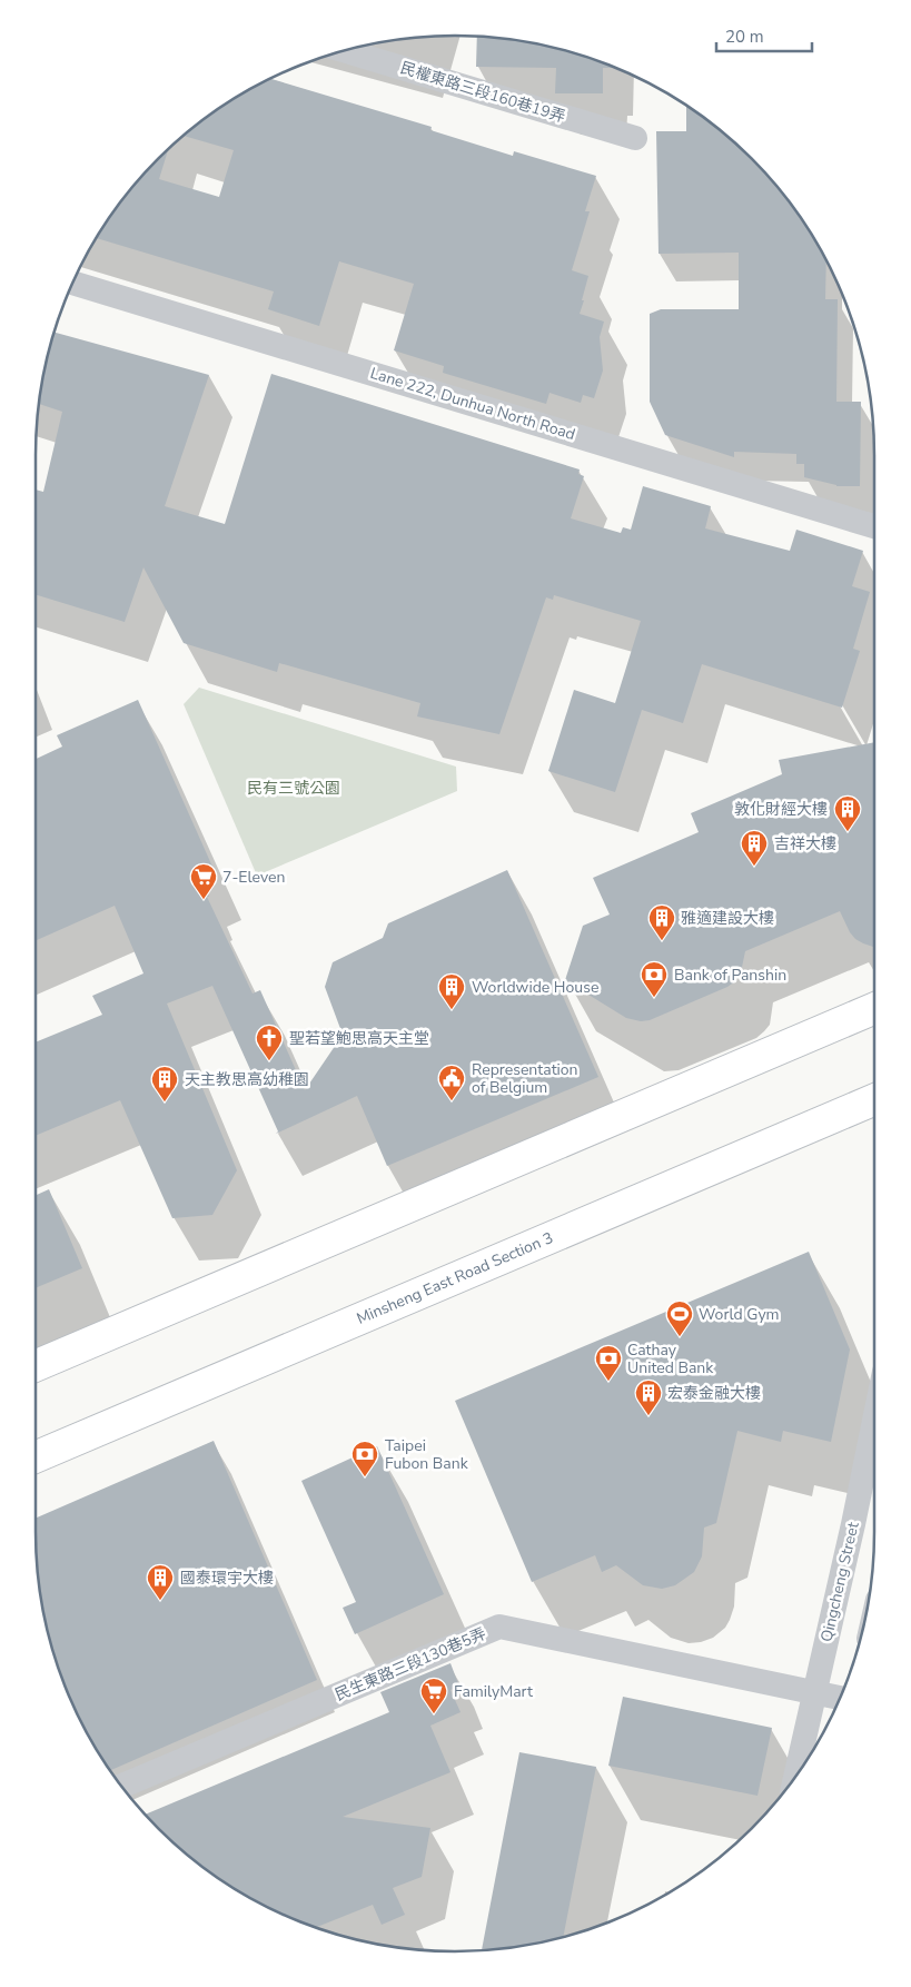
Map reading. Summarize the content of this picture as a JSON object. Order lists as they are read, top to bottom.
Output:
{
  "streets": {
    "street": [
      "民權東路三段160巷19弄",
      "Lane 222, Dunhua North Road",
      "Minsheng East Road Section 3",
      "Qingcheng Street",
      "民生東路三段130巷5弄"
    ]
  },
  "crossings": [
    ["Qingcheng Street", "民生東路三段130巷5弄"]
  ],
  "parks": ["民有三號公園"],
  "places": {
    "building": [
      "敦化財經大樓",
      "吉祥大樓",
      "雅適建設大樓",
      "Worldwide House",
      "天主教思高幼稚園",
      "宏泰金融大樓",
      "國泰環宇大樓"
    ],
    "supermarket": ["7-Eleven", "FamilyMart"],
    "bank": ["Bank of Panshin", "Cathay United Bank", "Taipei Fubon Bank"],
    "church": ["聖若望鮑思高天主堂"],
    "public building": ["Representation of Belgium"],
    "sports": ["World Gym"]
  },
  "scale_bar": "20 m"
}
